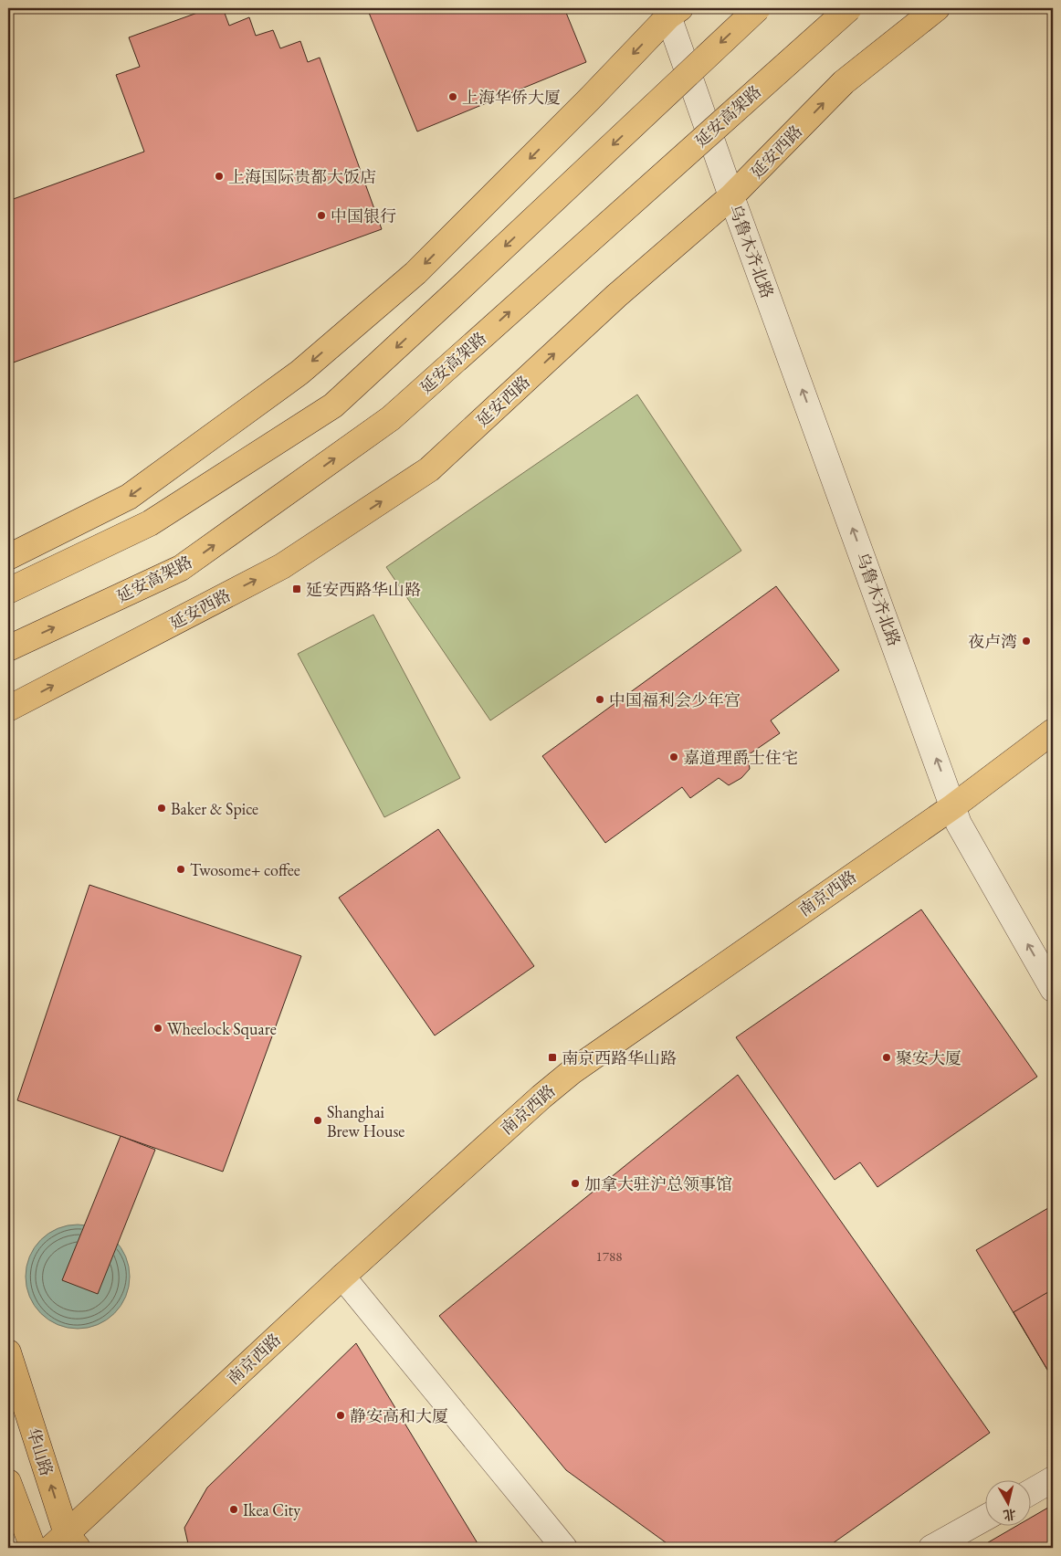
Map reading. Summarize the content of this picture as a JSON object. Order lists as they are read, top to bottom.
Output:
{
  "streets": {
    "main road": [
      "延安高架路",
      "延安西路",
      "南京西路",
      "华山路"
    ],
    "street": ["乌鲁木齐北路"]
  },
  "crossings": [
    ["延安西路", "乌鲁木齐北路"],
    ["乌鲁木齐北路", "南京西路"],
    ["南京西路", "华山路"]
  ],
  "one_way": ["乌鲁木齐北路"],
  "places": {
    "other": [
      "上海华侨大厦",
      "上海国际贵都大饭店",
      "中国银行",
      "夜卢湾",
      "中国福利会少年宫",
      "嘉道理爵士住宅",
      "Baker & Spice",
      "Twosome+ coffee",
      "Wheelock Square",
      "聚安大厦",
      "Shanghai Brew House",
      "加拿大驻沪总领事馆",
      "静安高和大厦",
      "Ikea City"
    ],
    "transit": ["延安西路华山路", "南京西路华山路"]
  },
  "house_numbers": ["1788"],
  "north": "bottom"
}
